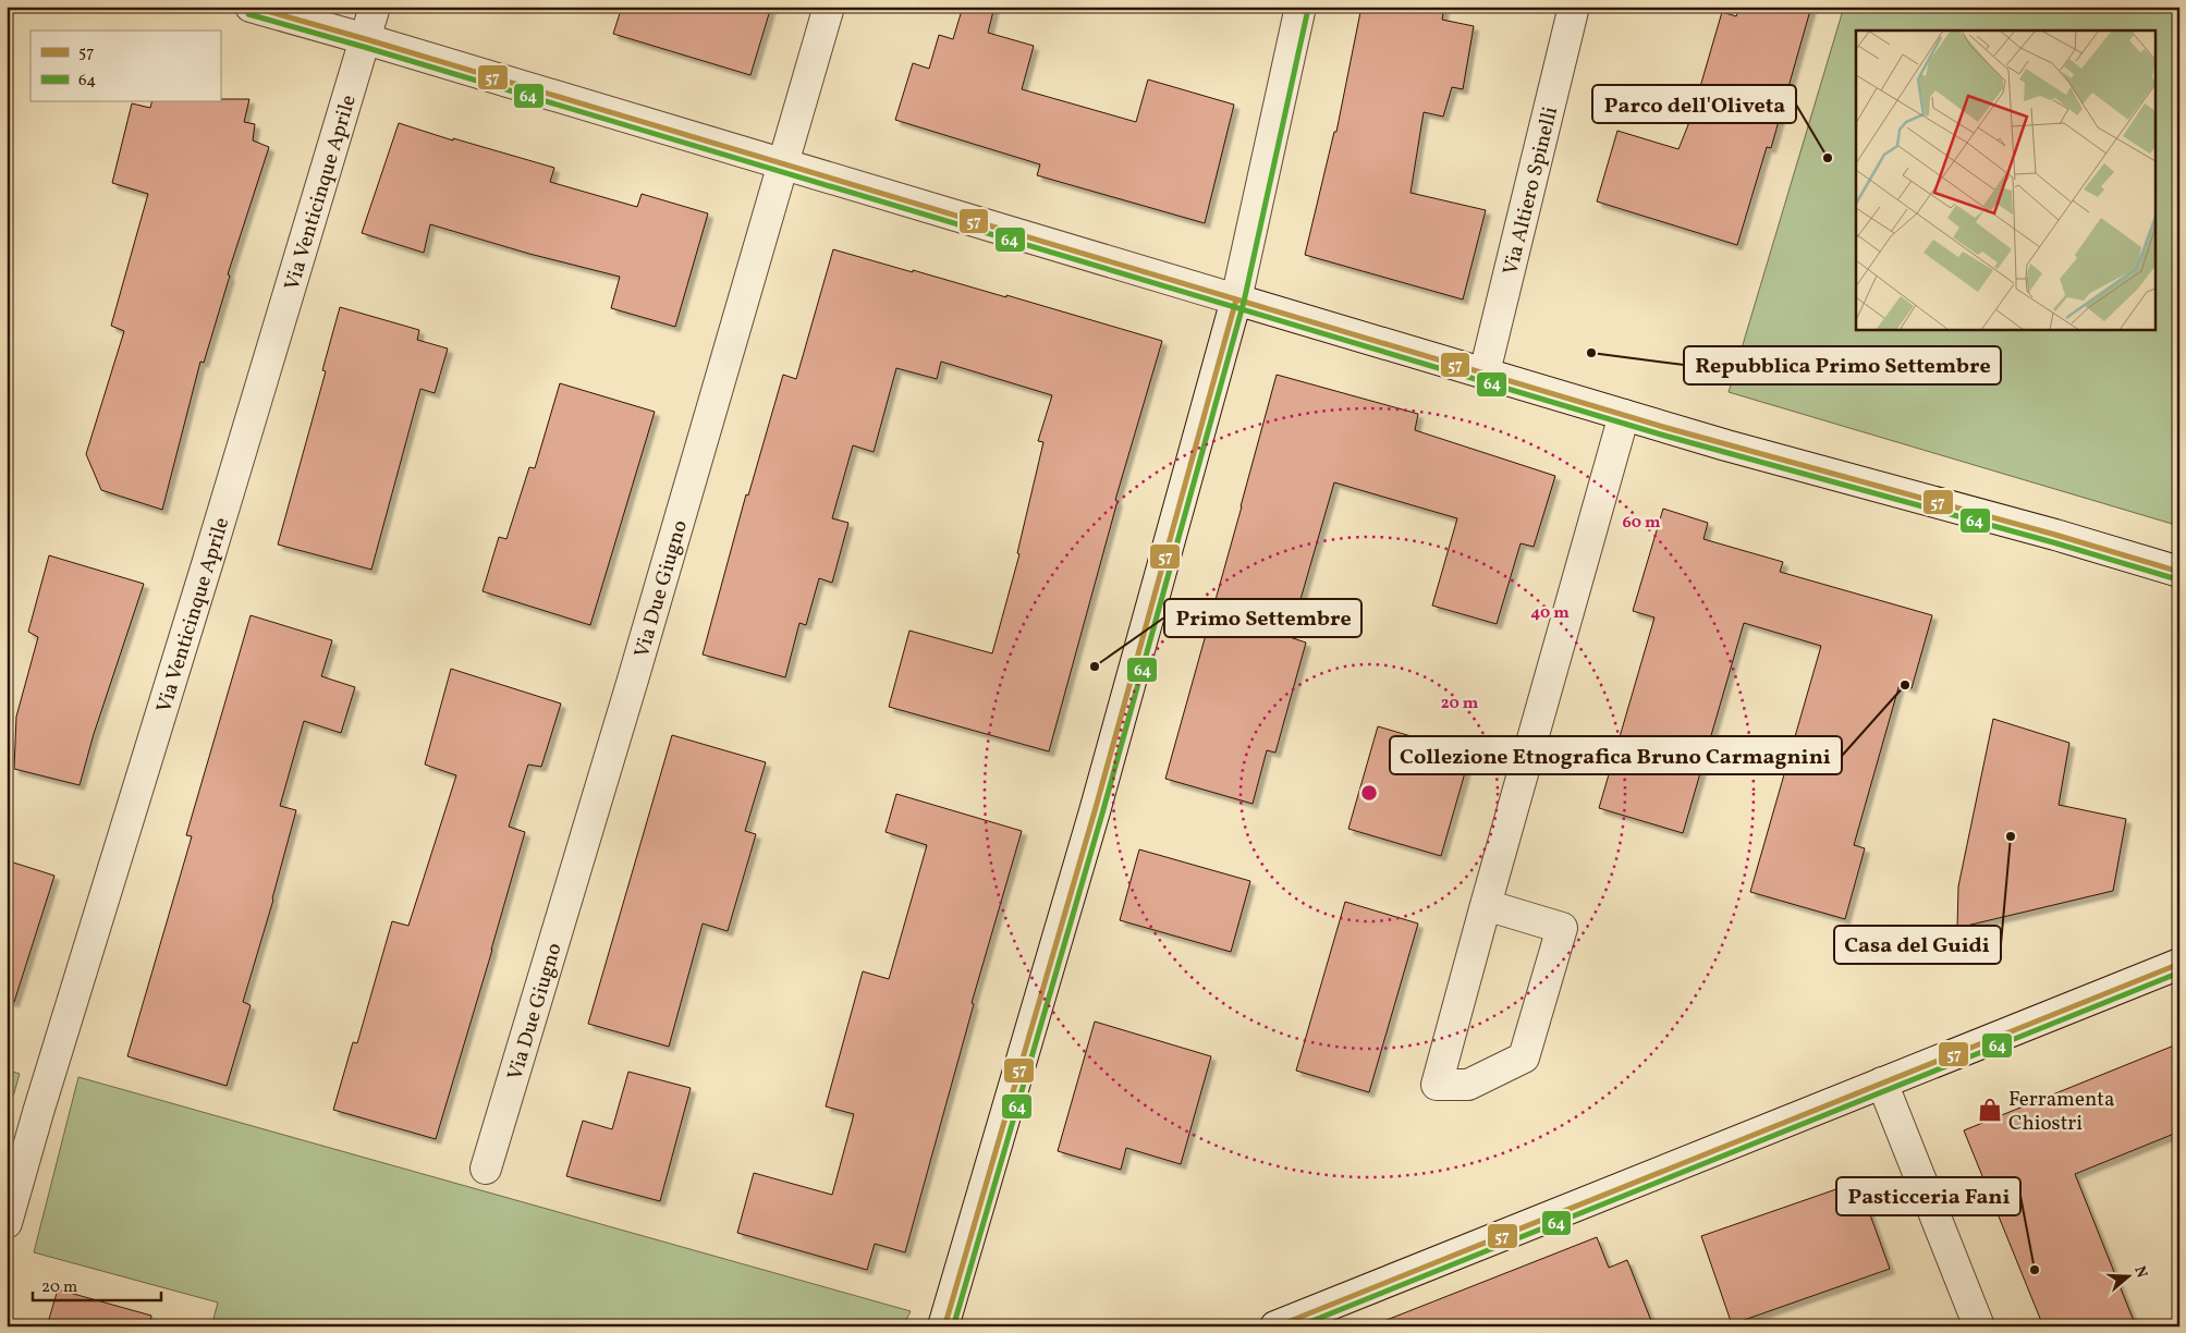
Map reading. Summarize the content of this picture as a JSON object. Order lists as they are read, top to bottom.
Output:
{
  "streets": {
    "street": ["Via Altiero Spinelli", "Via Venticinque Aprile", "Via Due Giugno"]
  },
  "places": {
    "other": [
      "Parco dell'Oliveta",
      "Repubblica Primo Settembre",
      "Primo Settembre",
      "Collezione Etnografica Bruno Carmagnini",
      "Casa del Guidi",
      "Pasticceria Fani"
    ],
    "shop": ["Ferramenta Chiostri"]
  },
  "lines": ["transit line 57", "transit line 64"],
  "legend": ["57", "64"],
  "scale_bar": "20 m",
  "north": "right",
  "rings": ["60 m", "40 m", "20 m"]
}
